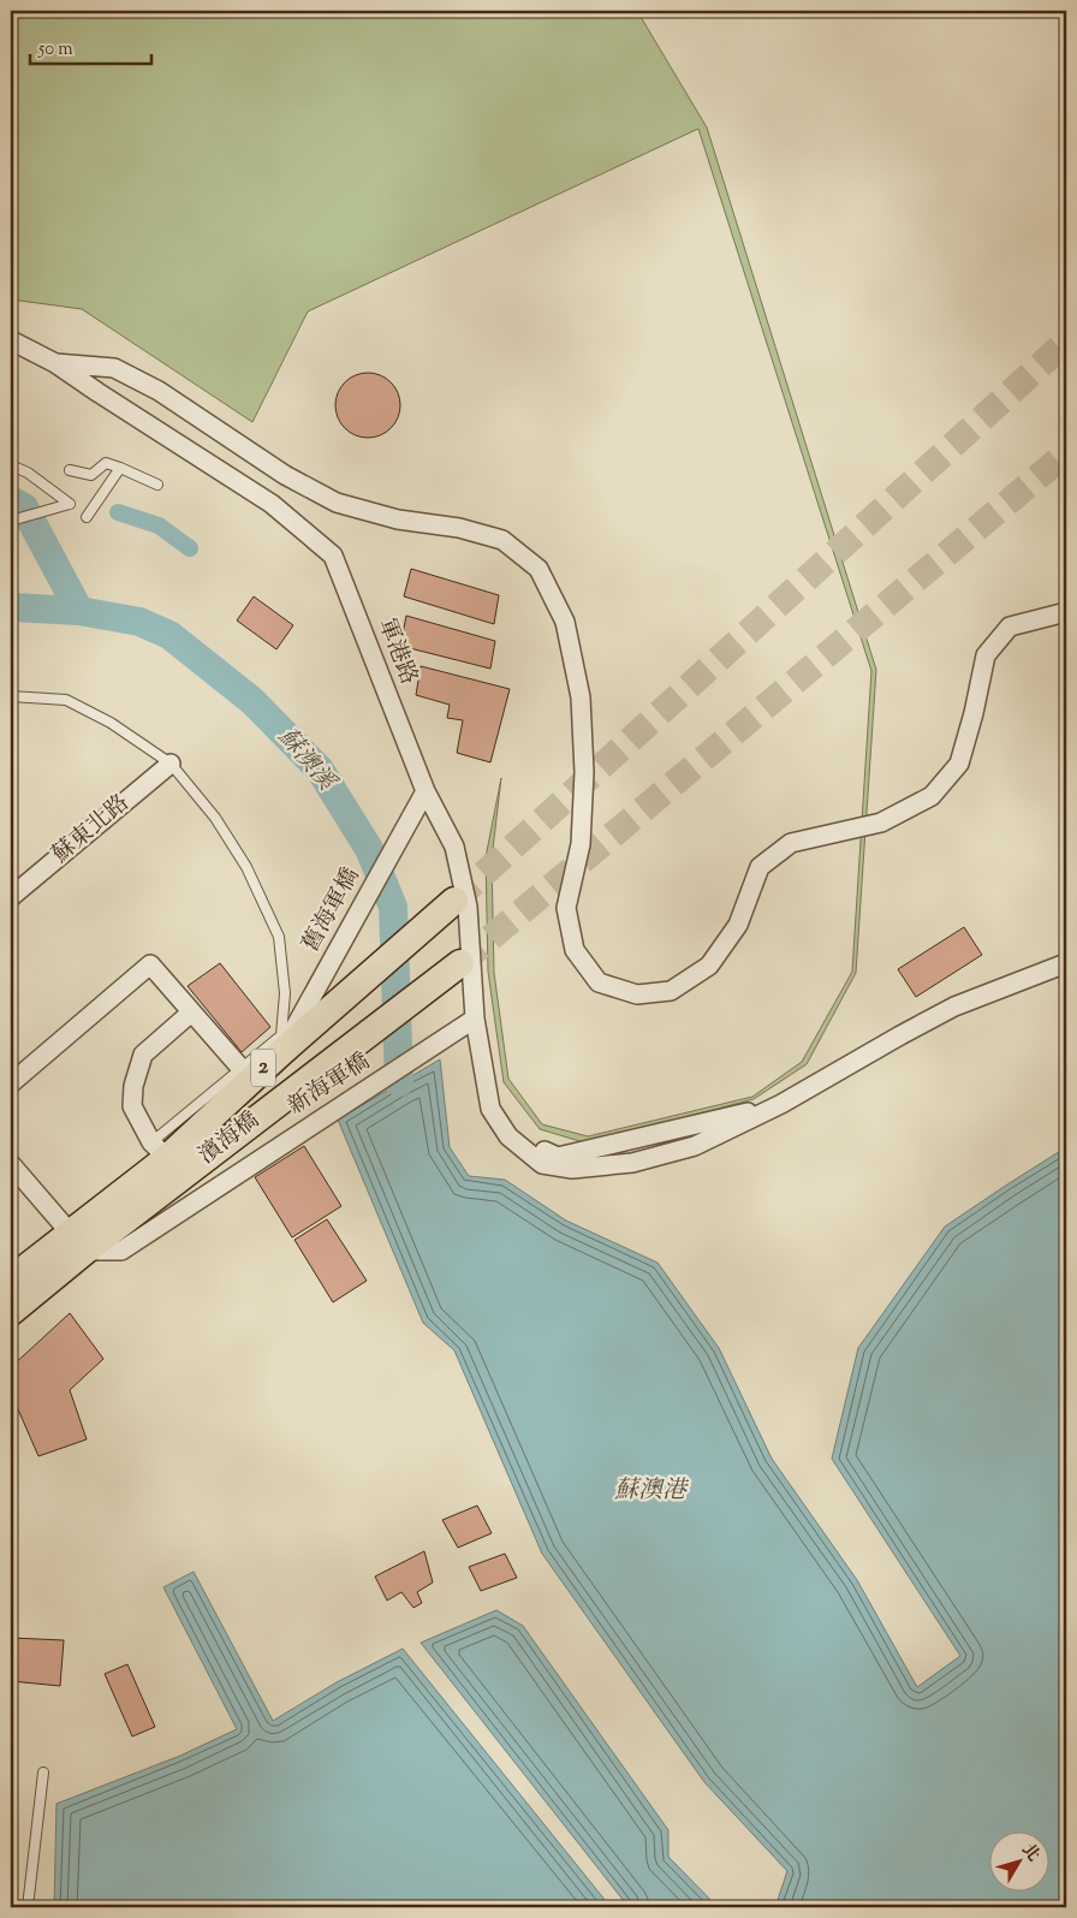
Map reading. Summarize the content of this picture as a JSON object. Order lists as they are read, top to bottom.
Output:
{
  "streets": {
    "main road": ["2", "濱海橋"],
    "street": [
      "軍港路",
      "蘇東北路",
      "舊海軍橋",
      "新海軍橋"
    ]
  },
  "crossings": [
    ["軍港路", "舊海軍橋"],
    ["軍港路", "新海軍橋"],
    ["舊海軍橋", "2"],
    ["2", "新海軍橋"],
    ["2", "濱海橋"],
    ["新海軍橋", "濱海橋"]
  ],
  "water": ["蘇澳溪", "蘇澳港"],
  "scale_bar": "50 m",
  "north": "top right"
}
